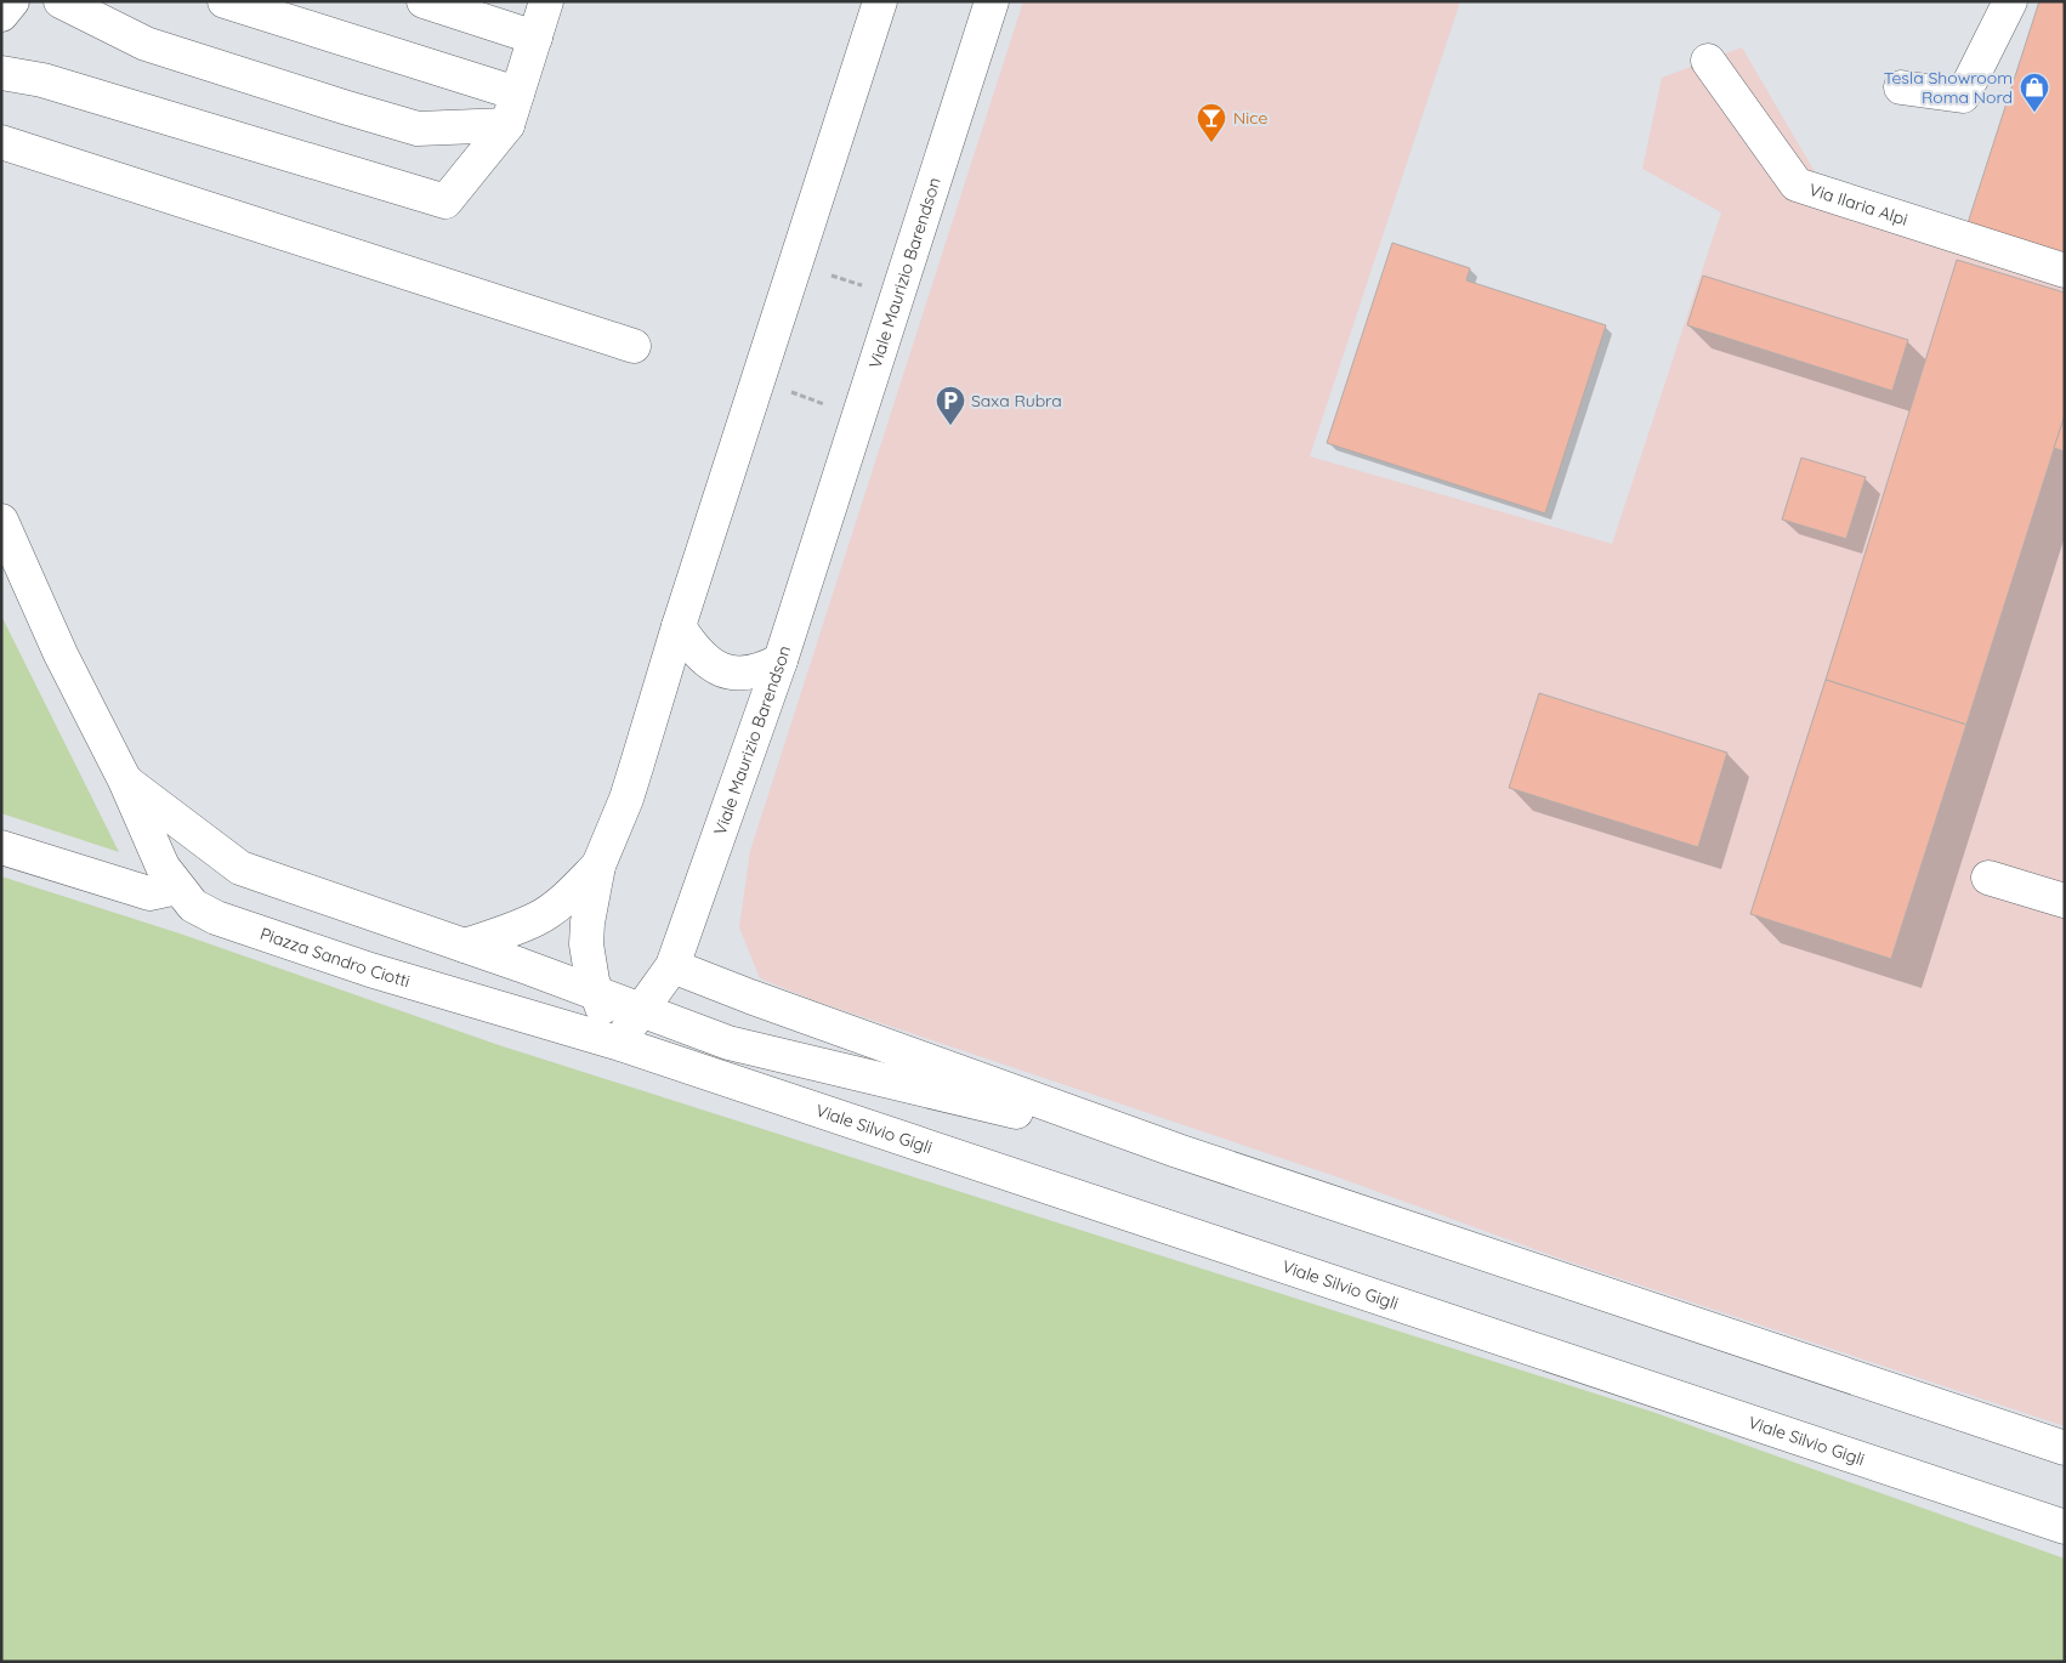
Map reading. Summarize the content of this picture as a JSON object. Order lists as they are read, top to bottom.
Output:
{
  "streets": {
    "street": [
      "Via Ilaria Alpi",
      "Viale Maurizio Barendson",
      "Piazza Sandro Ciotti",
      "Viale Silvio Gigli"
    ]
  },
  "crossings": [
    ["Viale Maurizio Barendson", "Piazza Sandro Ciotti"],
    ["Viale Maurizio Barendson", "Viale Silvio Gigli"],
    ["Piazza Sandro Ciotti", "Viale Silvio Gigli"]
  ],
  "places": {
    "shop": ["Tesla Showroom Roma Nord"],
    "bar": ["Nice"],
    "parking": ["Saxa Rubra"]
  }
}
